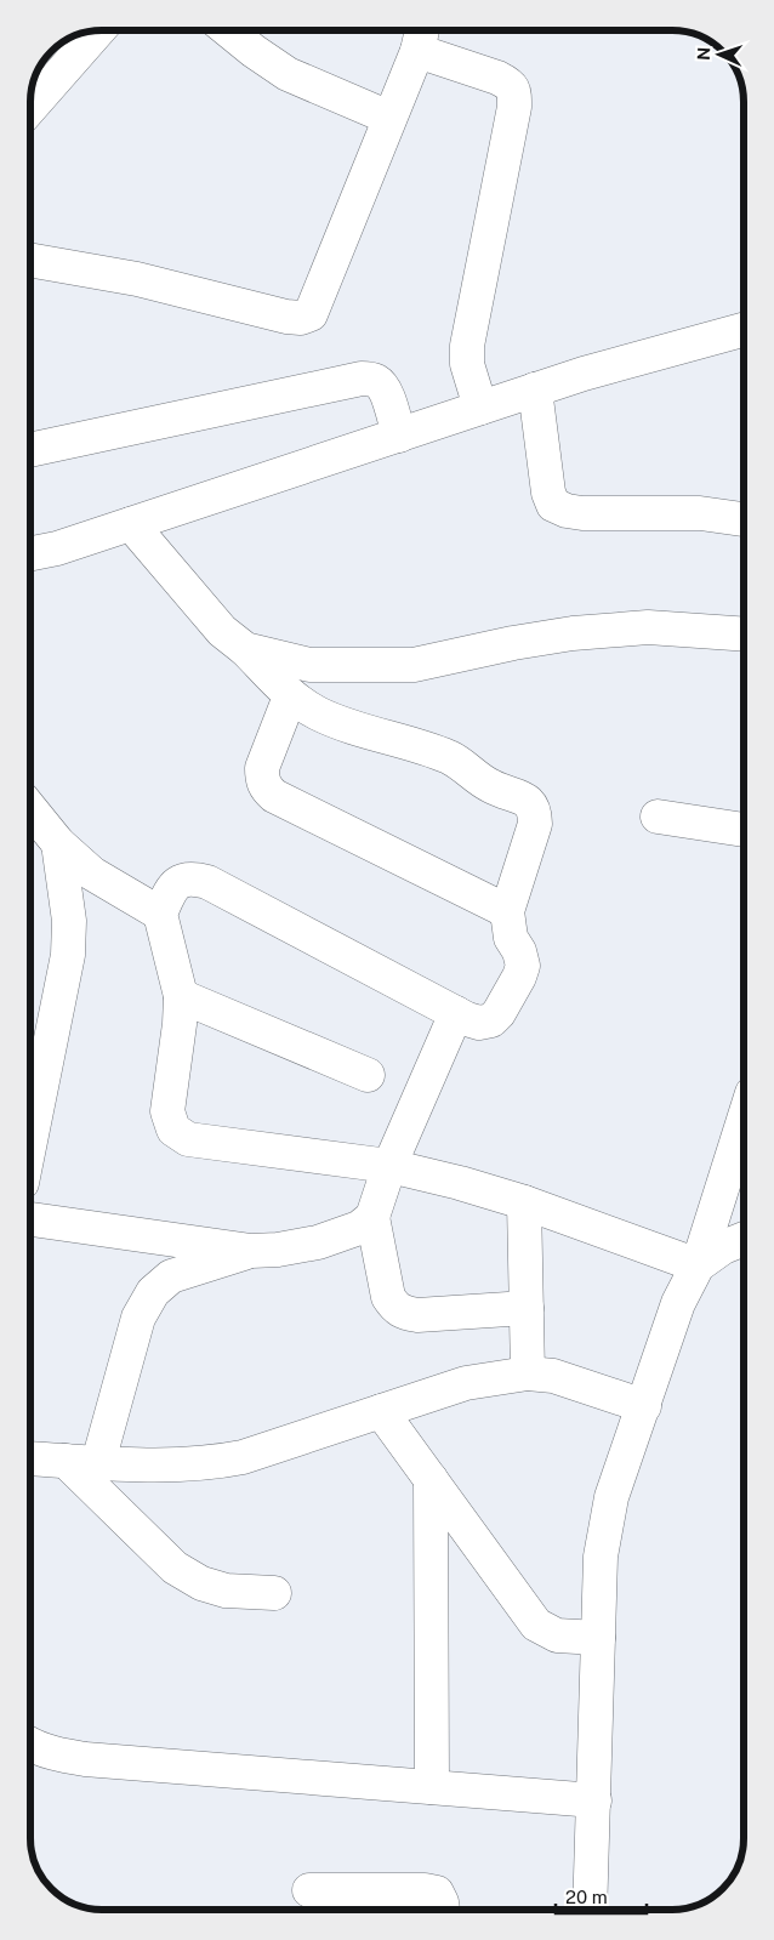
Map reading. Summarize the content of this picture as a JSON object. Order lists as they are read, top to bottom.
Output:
{
  "scale_bar": "20 m",
  "north": "left"
}
